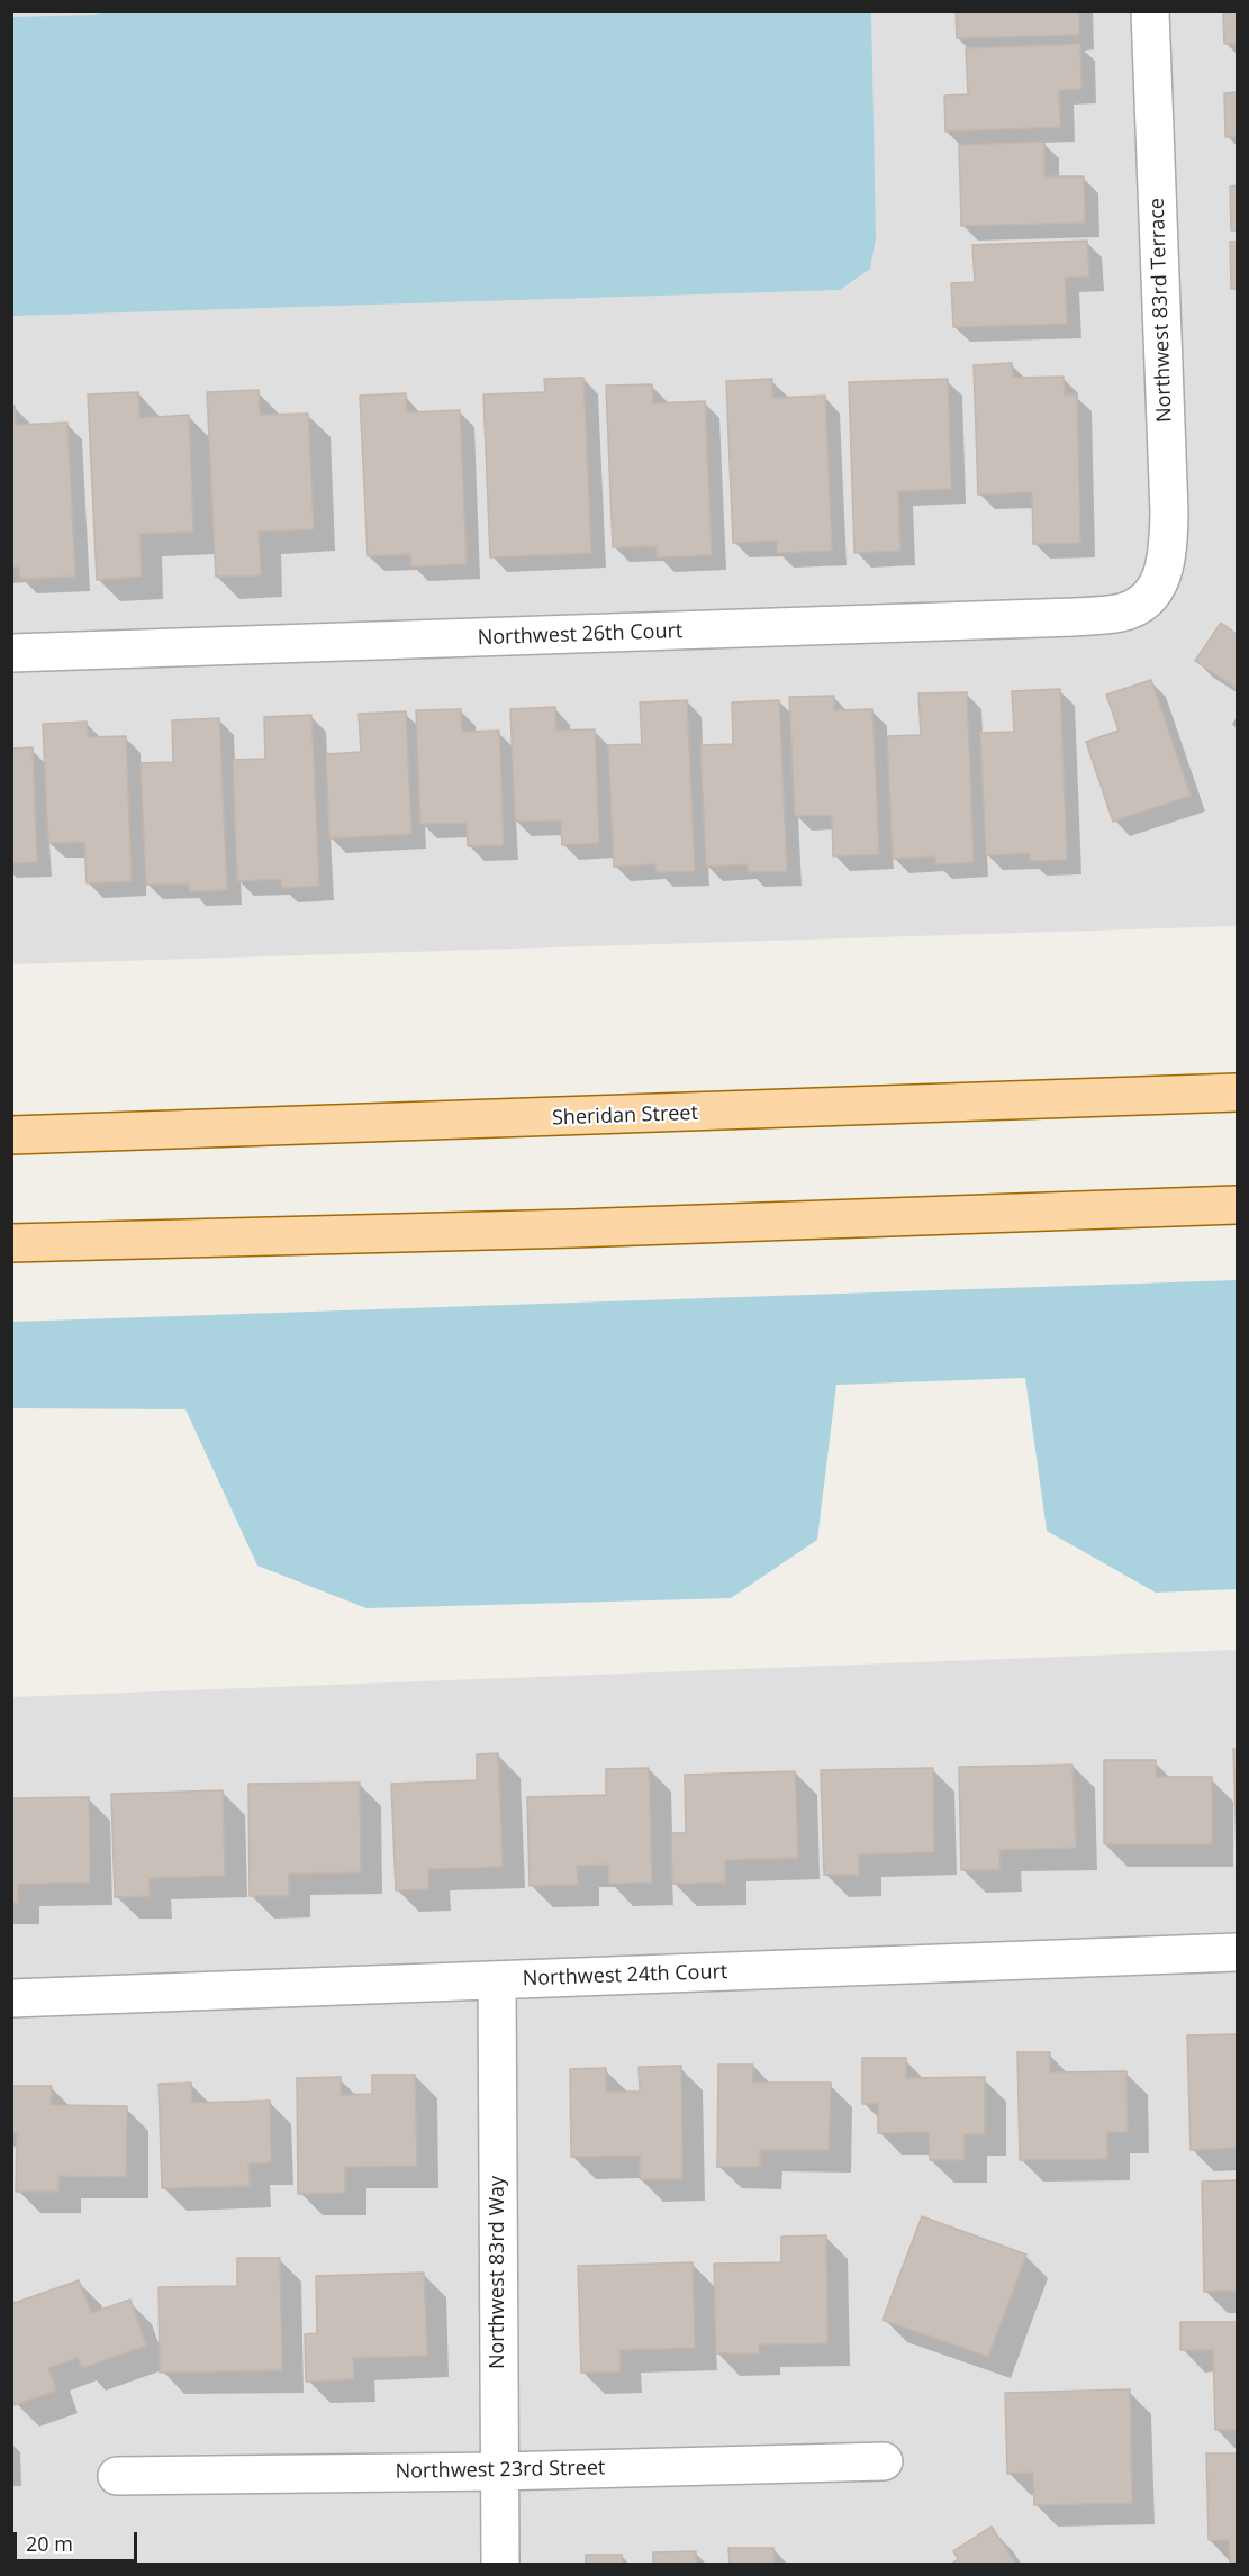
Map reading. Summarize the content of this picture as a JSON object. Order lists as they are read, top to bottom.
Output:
{
  "streets": {
    "main road": ["Sheridan Street"],
    "street": [
      "Northwest 83rd Terrace",
      "Northwest 26th Court",
      "Northwest 24th Court",
      "Northwest 83rd Way",
      "Northwest 23rd Street"
    ]
  },
  "crossings": [
    ["Northwest 83rd Terrace", "Northwest 26th Court"],
    ["Northwest 24th Court", "Northwest 83rd Way"],
    ["Northwest 83rd Way", "Northwest 23rd Street"]
  ],
  "scale_bar": "20 m"
}
